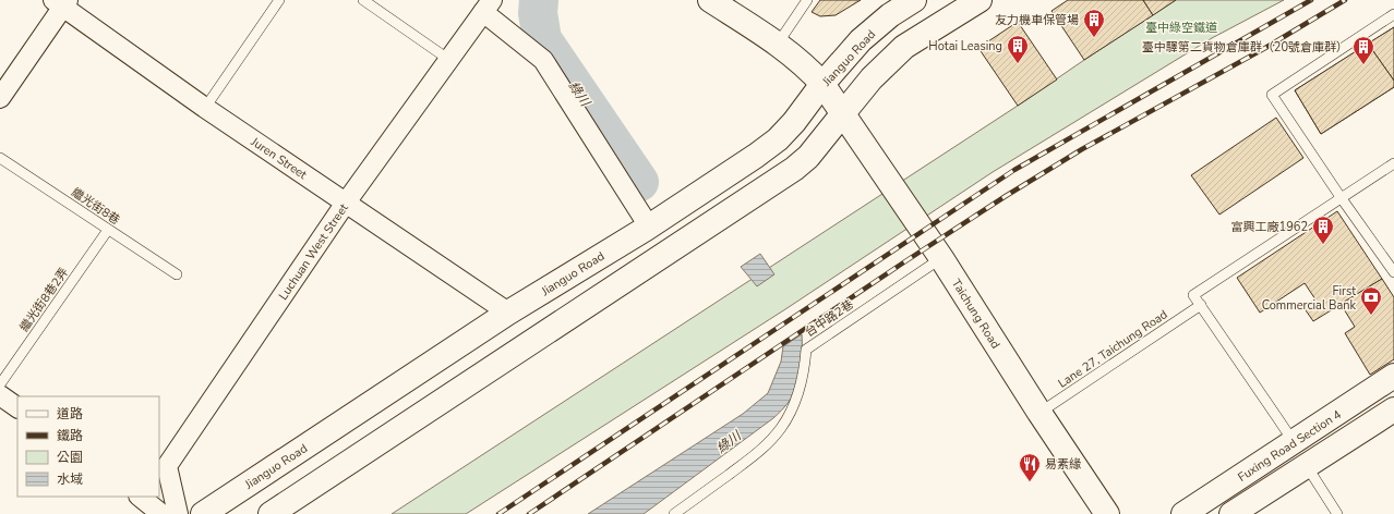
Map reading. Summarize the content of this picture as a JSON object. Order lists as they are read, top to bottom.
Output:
{
  "streets": {
    "street": [
      "Jianguo Road",
      "Juren Street",
      "Luchuan West Street",
      "Taichung Road",
      "Fuxing Road Section 4"
    ],
    "lane": [
      "繼光街8巷",
      "繼光街8巷2弄",
      "台中路2巷",
      "Lane 27, Taichung Road"
    ]
  },
  "crossings": [
    ["Jianguo Road", "Juren Street"],
    ["Jianguo Road", "Taichung Road"],
    ["Juren Street", "Luchuan West Street"],
    ["繼光街8巷", "繼光街8巷2弄"],
    ["Taichung Road", "台中路2巷"],
    ["Taichung Road", "Lane 27, Taichung Road"]
  ],
  "water": ["綠川"],
  "parks": ["臺中綠空鐵道"],
  "places": {
    "building": [
      "友力機車保管場",
      "Hotai Leasing",
      "臺中驛第二貨物倉庫群（20號倉庫群）",
      "富興工廠1962"
    ],
    "bank": ["First Commercial Bank"],
    "restaurant": ["易素緣"]
  },
  "legend": [
    "道路",
    "鐵路",
    "公園",
    "水域"
  ]
}
